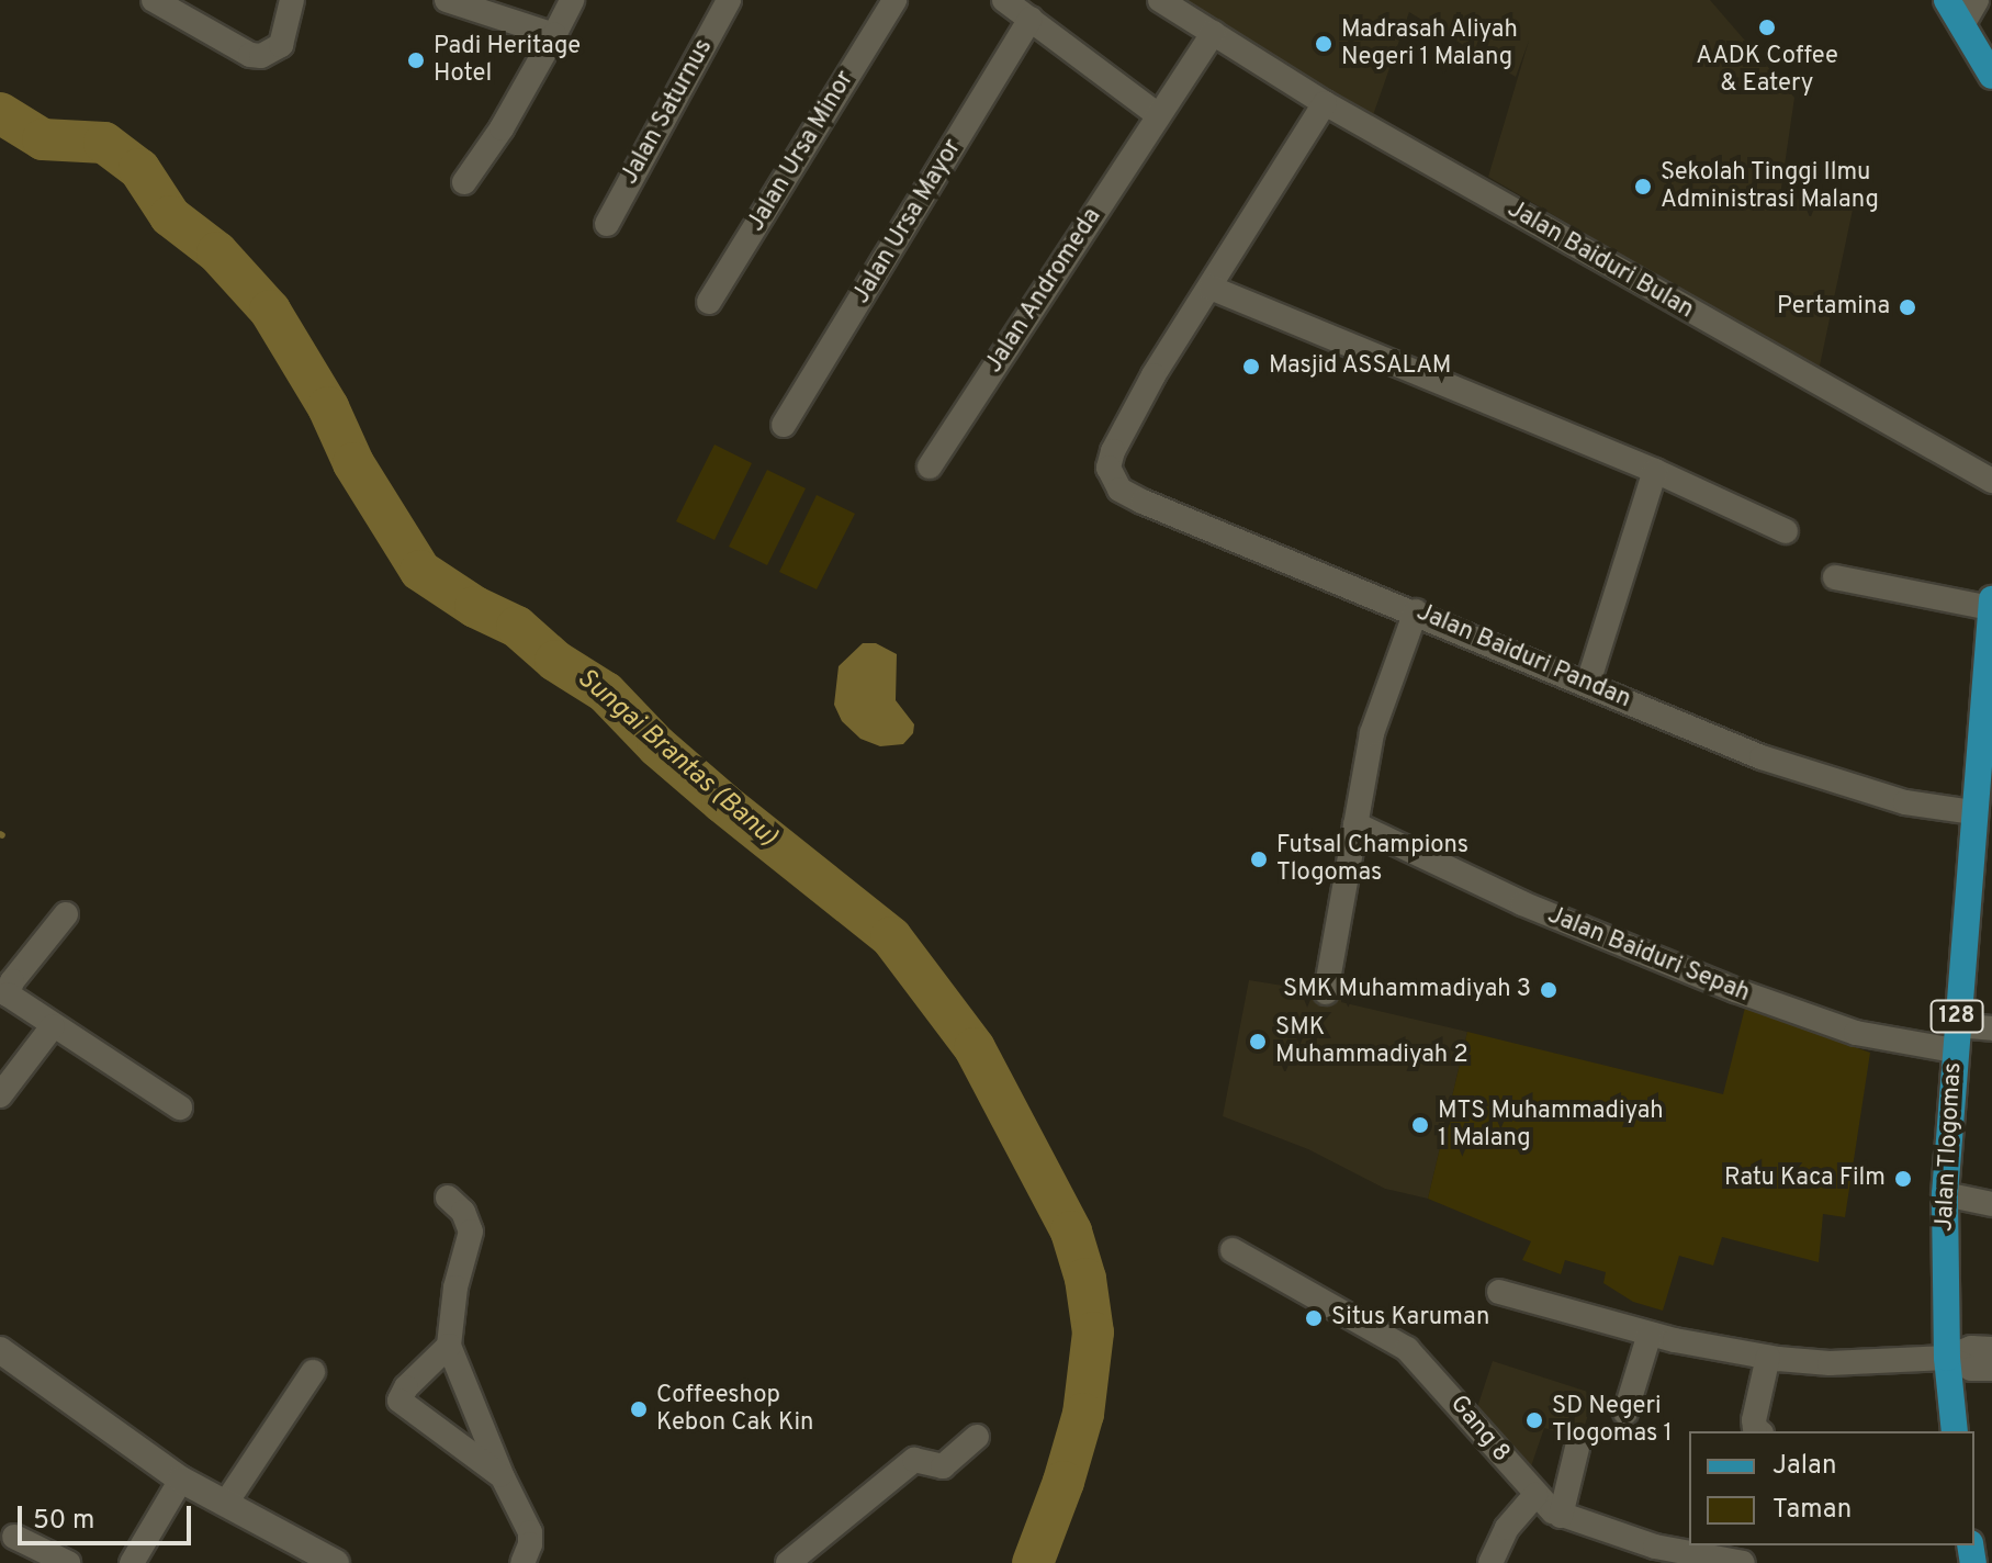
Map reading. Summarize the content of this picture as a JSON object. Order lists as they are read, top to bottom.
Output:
{
  "streets": {
    "main road": ["128", "Jalan Tlogomas"],
    "street": [
      "Jalan Saturnus",
      "Jalan Ursa Minor",
      "Jalan Ursa Mayor",
      "Jalan Baiduri Bulan",
      "Jalan Andromeda",
      "Jalan Baiduri Pandan",
      "Jalan Baiduri Sepah",
      "Gang 8"
    ]
  },
  "crossings": [
    ["Jalan Baiduri Pandan", "Jalan Tlogomas"],
    ["Jalan Baiduri Sepah", "Jalan Tlogomas"]
  ],
  "water": ["Sungai Brantas (Banu)"],
  "places": [
    "AADK Coffee & Eatery",
    "Madrasah Aliyah Negeri 1 Malang",
    "Padi Heritage Hotel",
    "Sekolah Tinggi Ilmu Administrasi Malang",
    "Pertamina",
    "Masjid ASSALAM",
    "Futsal Champions Tlogomas",
    "SMK Muhammadiyah 3",
    "SMK Muhammadiyah 2",
    "MTS Muhammadiyah 1 Malang",
    "Ratu Kaca Film",
    "Situs Karuman",
    "Coffeeshop Kebon Cak Kin",
    "SD Negeri Tlogomas 1"
  ],
  "legend": ["Jalan", "Taman"],
  "scale_bar": "50 m"
}
